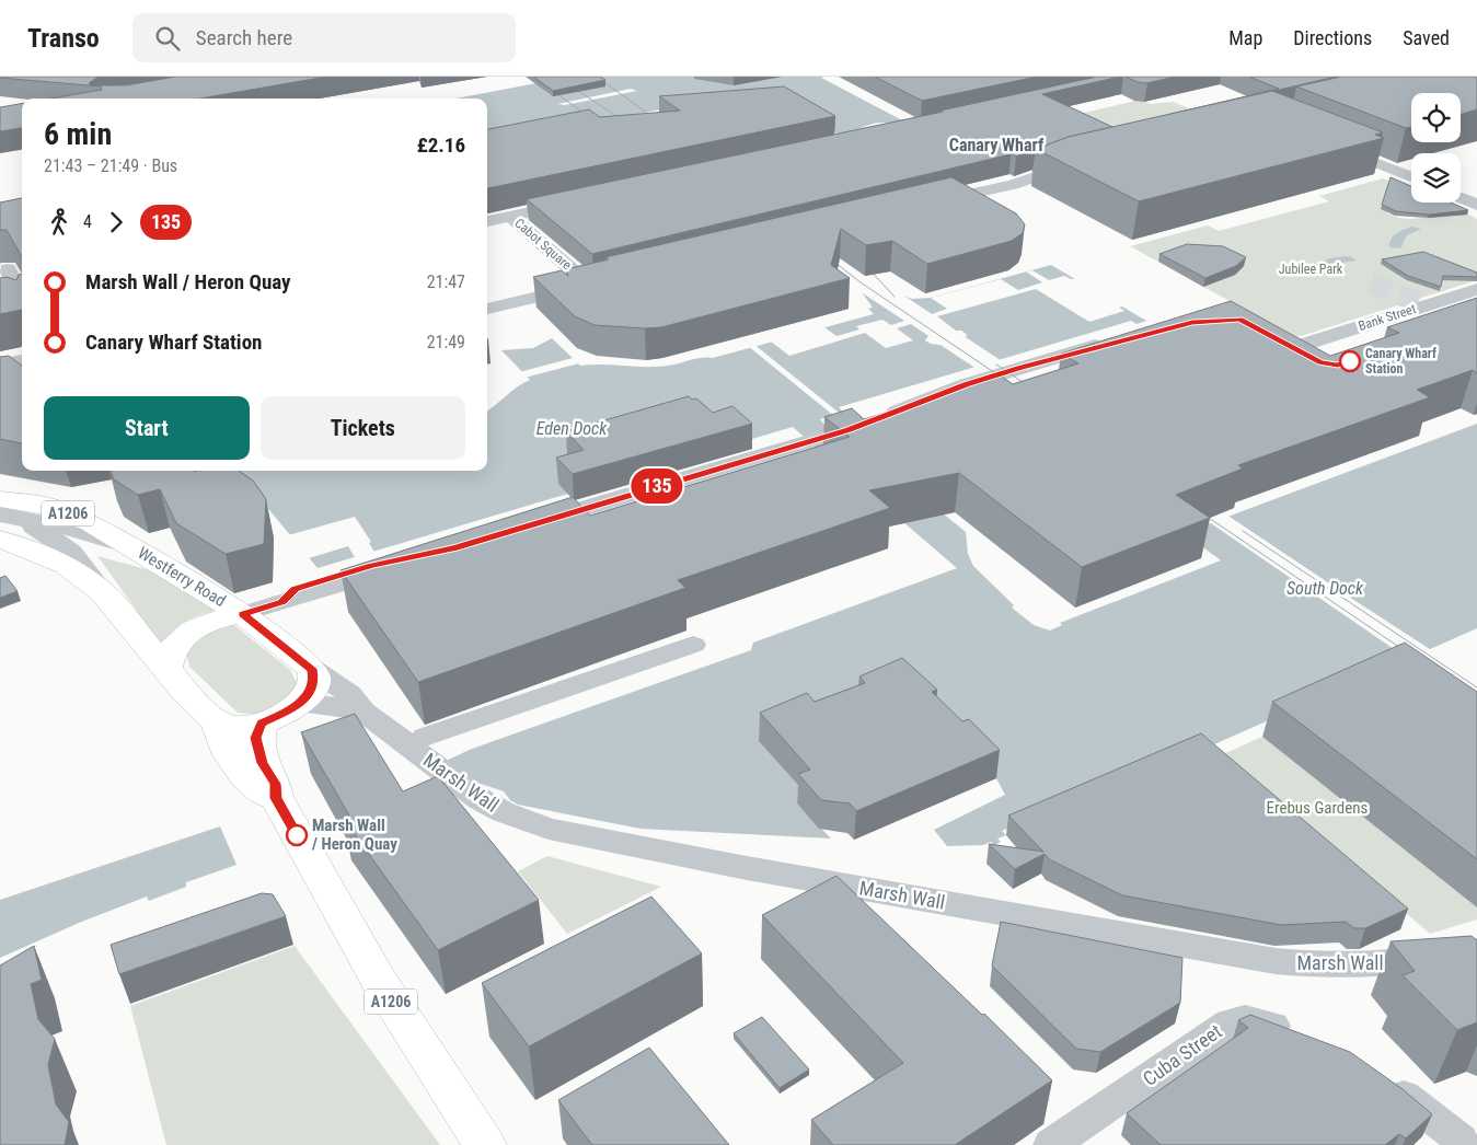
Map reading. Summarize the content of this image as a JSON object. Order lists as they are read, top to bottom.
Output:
{
  "streets": {
    "main road": ["A1206", "Westferry Road"],
    "street": [
      "Cabot Square",
      "Bank Street",
      "Marsh Wall",
      "Cuba Street"
    ]
  },
  "crossings": [
    ["Westferry Road", "Marsh Wall"]
  ],
  "districts": ["Canary Wharf"],
  "water": ["Eden Dock", "South Dock"],
  "parks": ["Jubilee Park", "Erebus Gardens"],
  "places": ["Canary Wharf Station", "Marsh Wall / Heron Quay"],
  "lines": ["bus line 135"],
  "page": {
    "header": "Transo",
    "search": "Search here",
    "nav": ["Map", "Directions", "Saved"],
    "on_map": "135",
    "heading": ["6 min", "21:43 – 21:49 · Bus", "£2.16"],
    "legs": ["4", "135"],
    "list": [
      {
        "name": "Marsh Wall / Heron Quay",
        "value": "21:47"
      },
      {
        "name": "Canary Wharf Station",
        "value": "21:49"
      }
    ],
    "buttons": ["Start", "Tickets"]
  }
}
